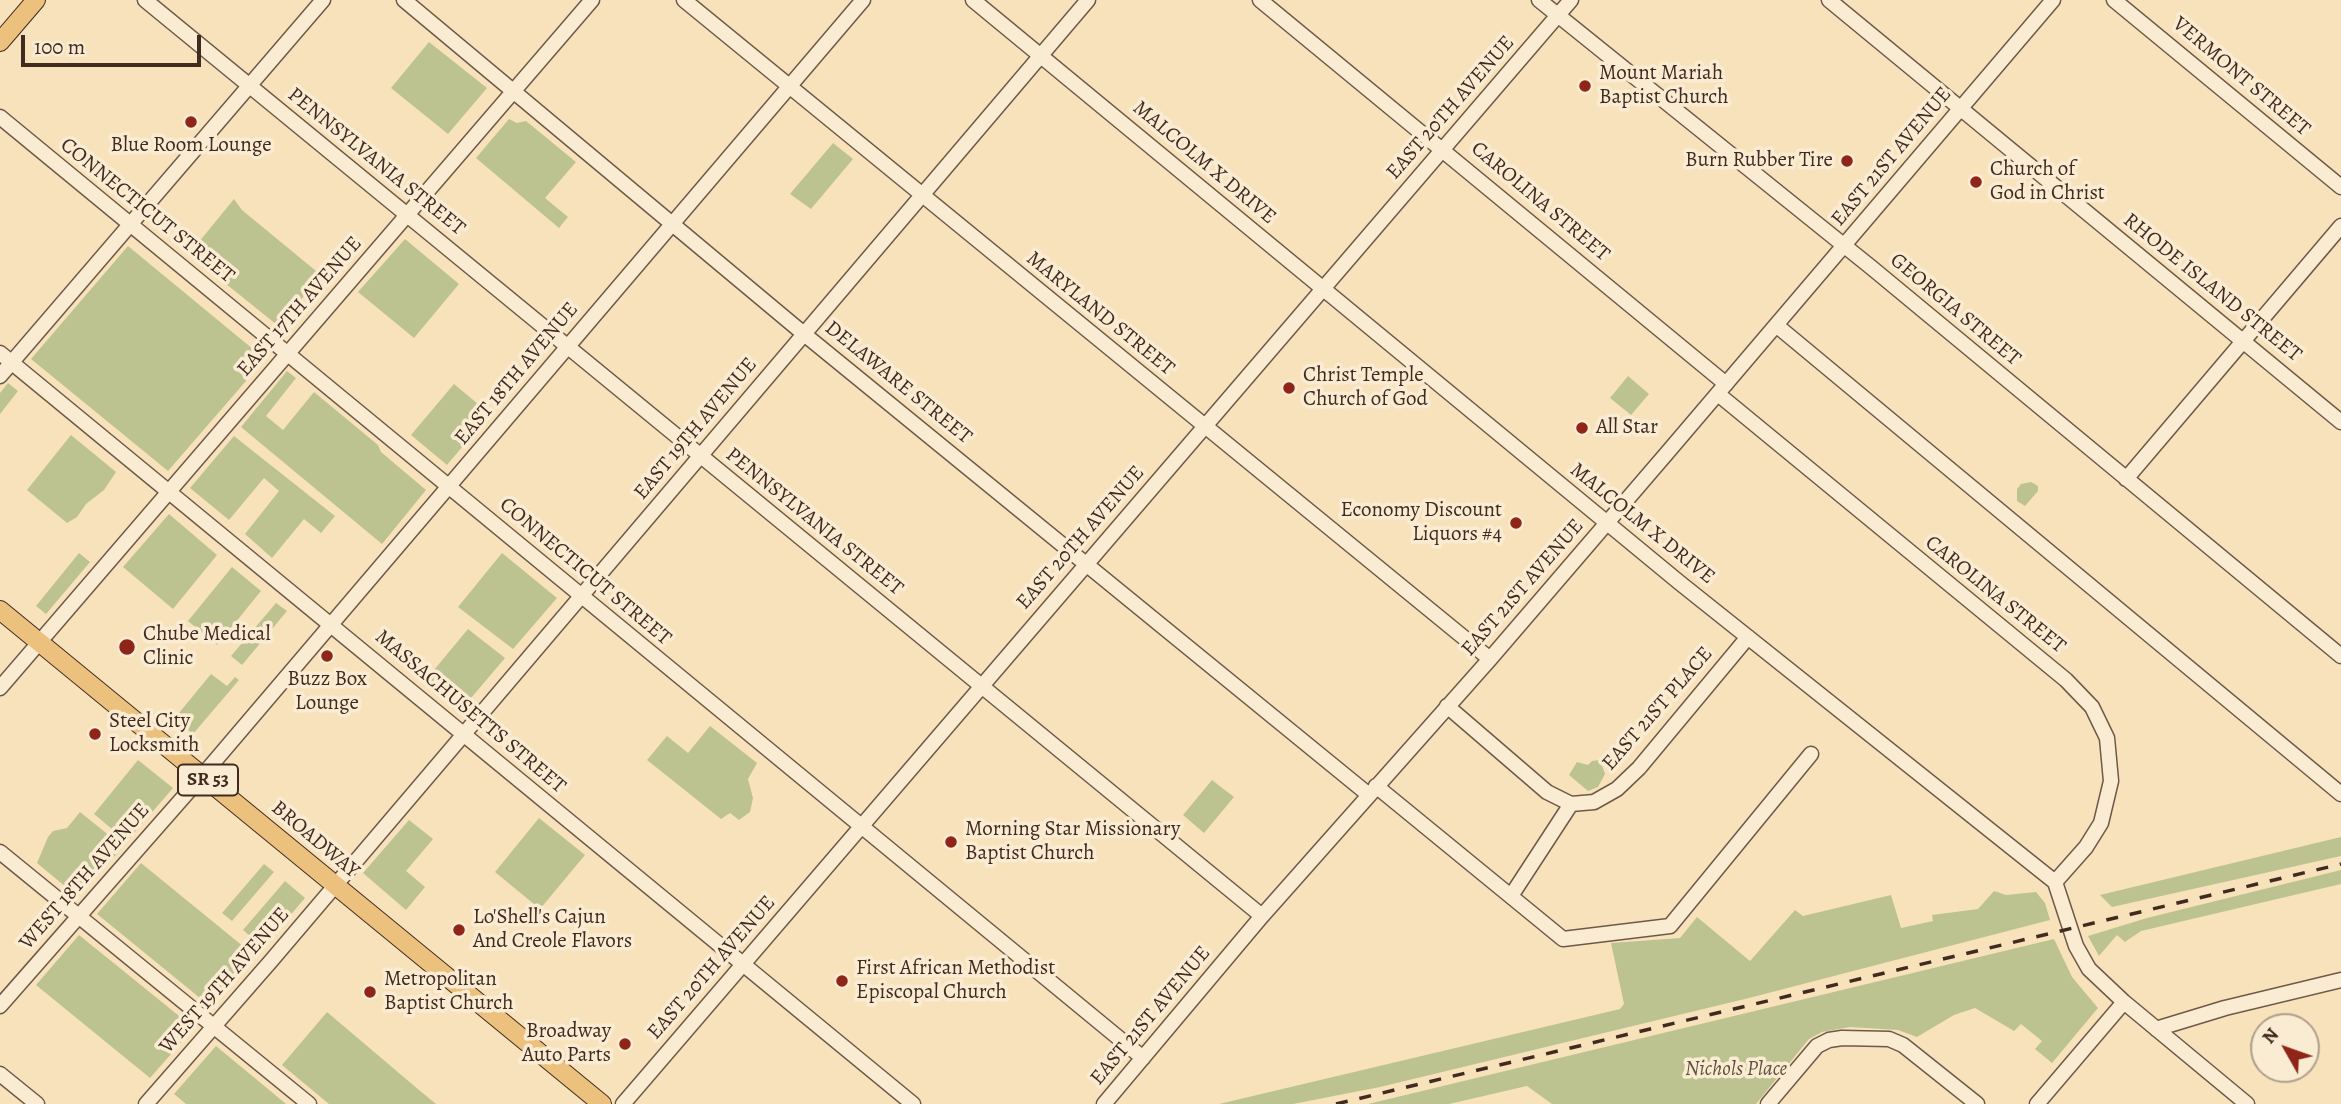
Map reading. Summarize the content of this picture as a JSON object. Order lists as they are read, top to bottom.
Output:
{
  "streets": {
    "main road": ["SR 53", "BROADWAY"],
    "street": [
      "VERMONT STREET",
      "EAST 20TH AVENUE",
      "EAST 21ST AVENUE",
      "PENNSYLVANIA STREET",
      "MALCOLM X DRIVE",
      "CAROLINA STREET",
      "CONNECTICUT STREET",
      "RHODE ISLAND STREET",
      "EAST 17TH AVENUE",
      "GEORGIA STREET",
      "MARYLAND STREET",
      "EAST 18TH AVENUE",
      "DELAWARE STREET",
      "EAST 19TH AVENUE",
      "EAST 21ST PLACE",
      "MASSACHUSETTS STREET",
      "WEST 18TH AVENUE",
      "WEST 19TH AVENUE"
    ]
  },
  "crossings": [
    ["EAST 20TH AVENUE", "PENNSYLVANIA STREET"],
    ["EAST 20TH AVENUE", "MALCOLM X DRIVE"],
    ["EAST 20TH AVENUE", "CAROLINA STREET"],
    ["EAST 20TH AVENUE", "CONNECTICUT STREET"],
    ["EAST 20TH AVENUE", "GEORGIA STREET"],
    ["EAST 20TH AVENUE", "MARYLAND STREET"],
    ["EAST 20TH AVENUE", "DELAWARE STREET"],
    ["EAST 20TH AVENUE", "MASSACHUSETTS STREET"],
    ["EAST 21ST AVENUE", "PENNSYLVANIA STREET"],
    ["EAST 21ST AVENUE", "MALCOLM X DRIVE"],
    ["EAST 21ST AVENUE", "CAROLINA STREET"],
    ["EAST 21ST AVENUE", "CONNECTICUT STREET"],
    ["EAST 21ST AVENUE", "RHODE ISLAND STREET"],
    ["EAST 21ST AVENUE", "GEORGIA STREET"],
    ["EAST 21ST AVENUE", "MARYLAND STREET"],
    ["EAST 21ST AVENUE", "DELAWARE STREET"],
    ["PENNSYLVANIA STREET", "EAST 17TH AVENUE"],
    ["PENNSYLVANIA STREET", "EAST 18TH AVENUE"],
    ["PENNSYLVANIA STREET", "EAST 19TH AVENUE"],
    ["MALCOLM X DRIVE", "CAROLINA STREET"],
    ["MALCOLM X DRIVE", "EAST 19TH AVENUE"],
    ["MALCOLM X DRIVE", "EAST 21ST PLACE"],
    ["CONNECTICUT STREET", "EAST 17TH AVENUE"],
    ["CONNECTICUT STREET", "EAST 18TH AVENUE"],
    ["CONNECTICUT STREET", "EAST 19TH AVENUE"],
    ["EAST 17TH AVENUE", "DELAWARE STREET"],
    ["EAST 17TH AVENUE", "MASSACHUSETTS STREET"],
    ["EAST 17TH AVENUE", "BROADWAY"],
    ["MARYLAND STREET", "EAST 18TH AVENUE"],
    ["MARYLAND STREET", "EAST 19TH AVENUE"],
    ["EAST 18TH AVENUE", "DELAWARE STREET"],
    ["EAST 18TH AVENUE", "MASSACHUSETTS STREET"],
    ["EAST 18TH AVENUE", "BROADWAY"],
    ["EAST 18TH AVENUE", "WEST 18TH AVENUE"],
    ["DELAWARE STREET", "EAST 19TH AVENUE"],
    ["EAST 19TH AVENUE", "MASSACHUSETTS STREET"],
    ["EAST 19TH AVENUE", "BROADWAY"],
    ["EAST 19TH AVENUE", "WEST 19TH AVENUE"],
    ["BROADWAY", "WEST 18TH AVENUE"],
    ["BROADWAY", "WEST 19TH AVENUE"]
  ],
  "parks": ["Nichols Place"],
  "places": [
    "Mount Mariah Baptist Church",
    "Blue Room Lounge",
    "Burn Rubber Tire",
    "Church of God in Christ",
    "Christ Temple Church of God",
    "All Star",
    "Economy Discount Liquors #4",
    "Chube Medical Clinic",
    "Buzz Box Lounge",
    "Steel City Locksmith",
    "Morning Star Missionary Baptist Church",
    "Lo'Shell's Cajun And Creole Flavors",
    "First African Methodist Episcopal Church",
    "Metropolitan Baptist Church",
    "Broadway Auto Parts"
  ],
  "scale_bar": "100 m",
  "north": "top left"
}
